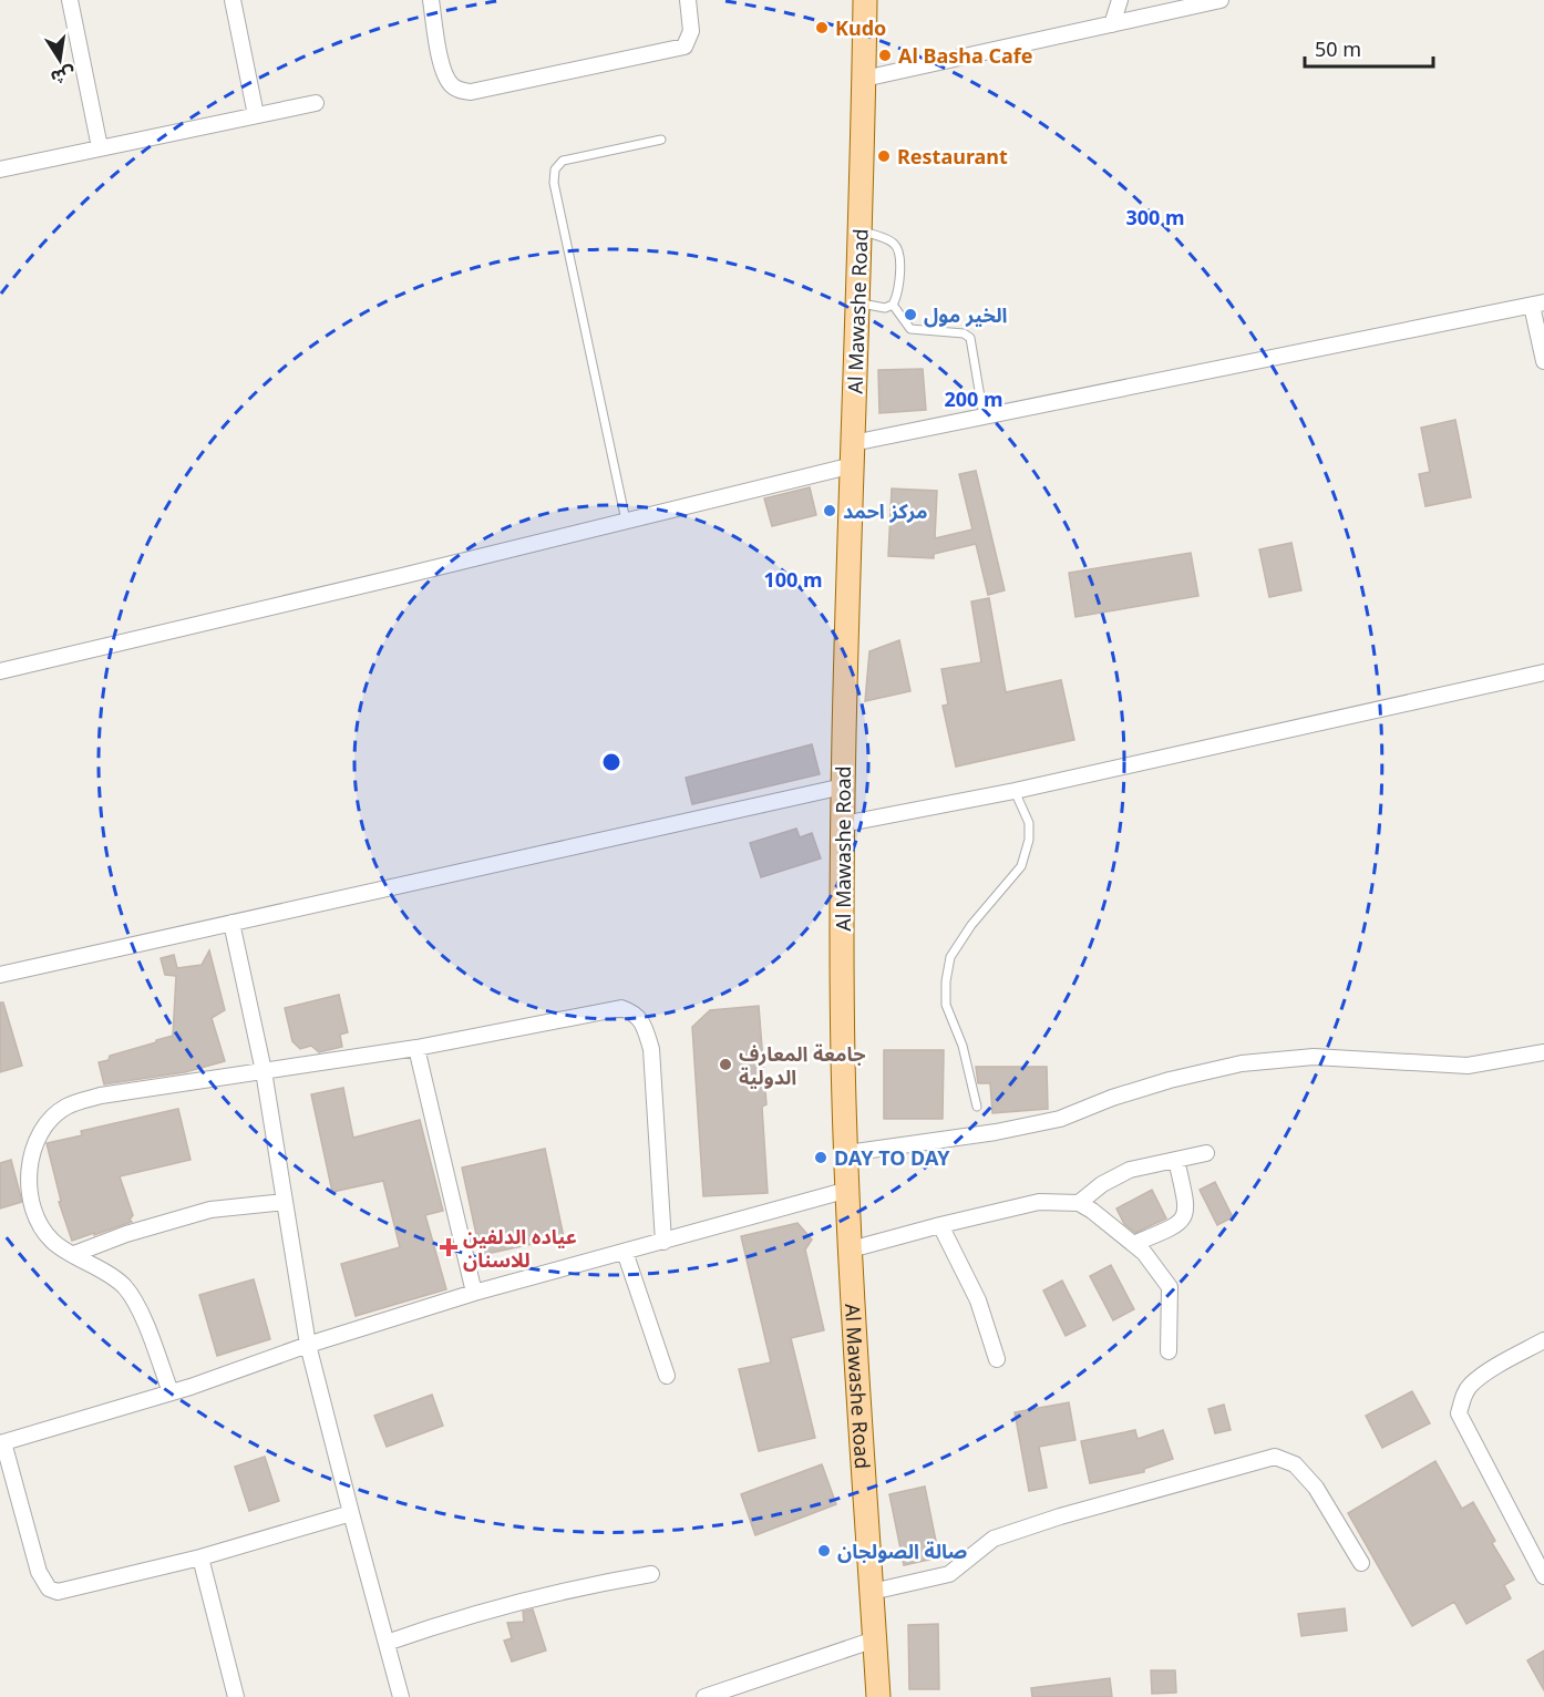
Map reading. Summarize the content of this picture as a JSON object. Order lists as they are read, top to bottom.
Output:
{
  "streets": {
    "main road": ["Al Mawashe Road"]
  },
  "places": {
    "other": [
      "Kudo",
      "Al Basha Cafe",
      "Restaurant",
      "الخير مول",
      "مركز احمد",
      "جامعة المعارف الدولية",
      "DAY TO DAY",
      "صالة الصولجان"
    ],
    "health": ["عياده الدلفين للاسنان"]
  },
  "scale_bar": "50 m",
  "north": "bottom",
  "rings": ["300 m", "200 m", "100 m"]
}
